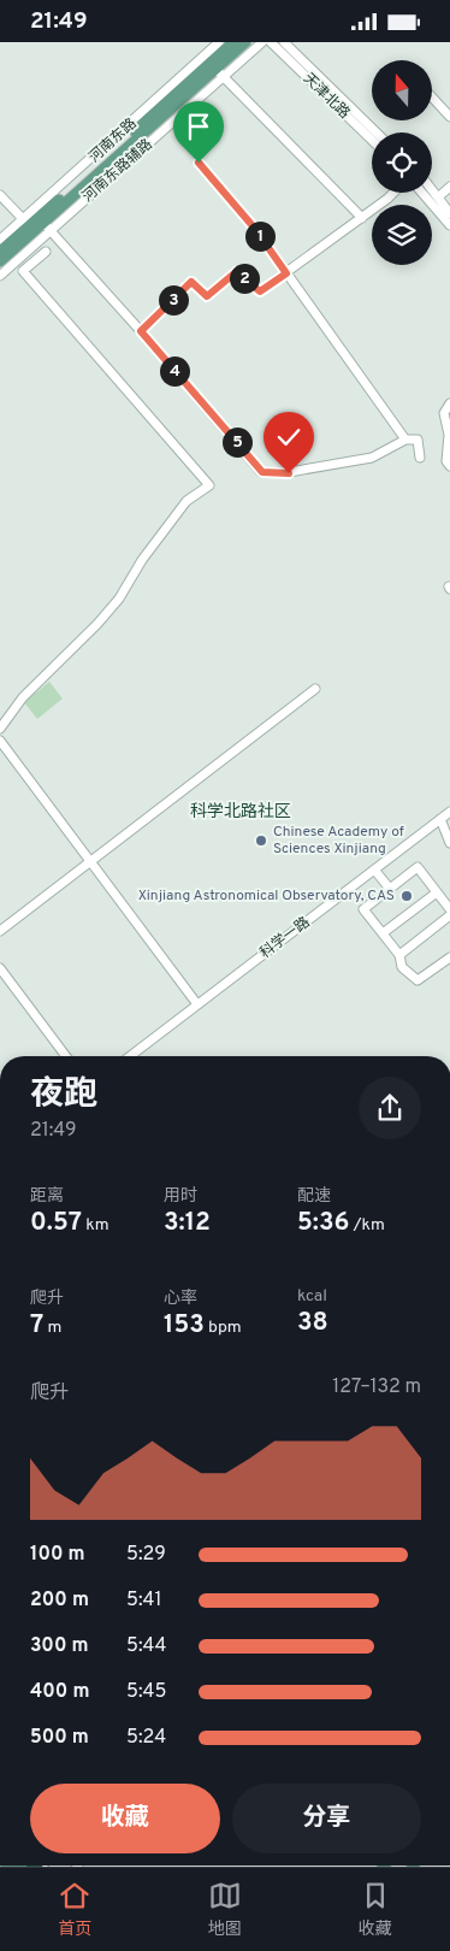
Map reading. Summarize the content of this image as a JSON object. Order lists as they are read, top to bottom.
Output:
{
  "streets": {
    "main road": ["河南东路"],
    "street": ["天津北路", "河南东路辅路", "科学一路"]
  },
  "crossings": [
    ["河南东路", "河南东路辅路"]
  ],
  "districts": ["科学北路社区"],
  "places": ["Chinese Academy of Sciences Xinjiang", "Xinjiang Astronomical Observatory, CAS"],
  "north": "top",
  "page": {
    "status": "21:49",
    "pins": [
      "1",
      "2",
      "3",
      "4",
      "5"
    ],
    "heading": ["夜跑", "21:49"],
    "stats": [
      ["距离", "0.57 km"],
      ["用时", "3:12"],
      ["配速", "5:36 /km"],
      ["爬升", "7 m"],
      ["心率", "153 bpm"],
      ["kcal", "38"]
    ],
    "chart": ["爬升", "127–132 m"],
    "list": [
      {
        "name": "100 m",
        "note": "5:29"
      },
      {
        "name": "200 m",
        "note": "5:41"
      },
      {
        "name": "300 m",
        "note": "5:44"
      },
      {
        "name": "400 m",
        "note": "5:45"
      },
      {
        "name": "500 m",
        "note": "5:24"
      }
    ],
    "buttons": ["收藏", "分享"],
    "tabs": ["首页", "地图", "收藏"]
  }
}
